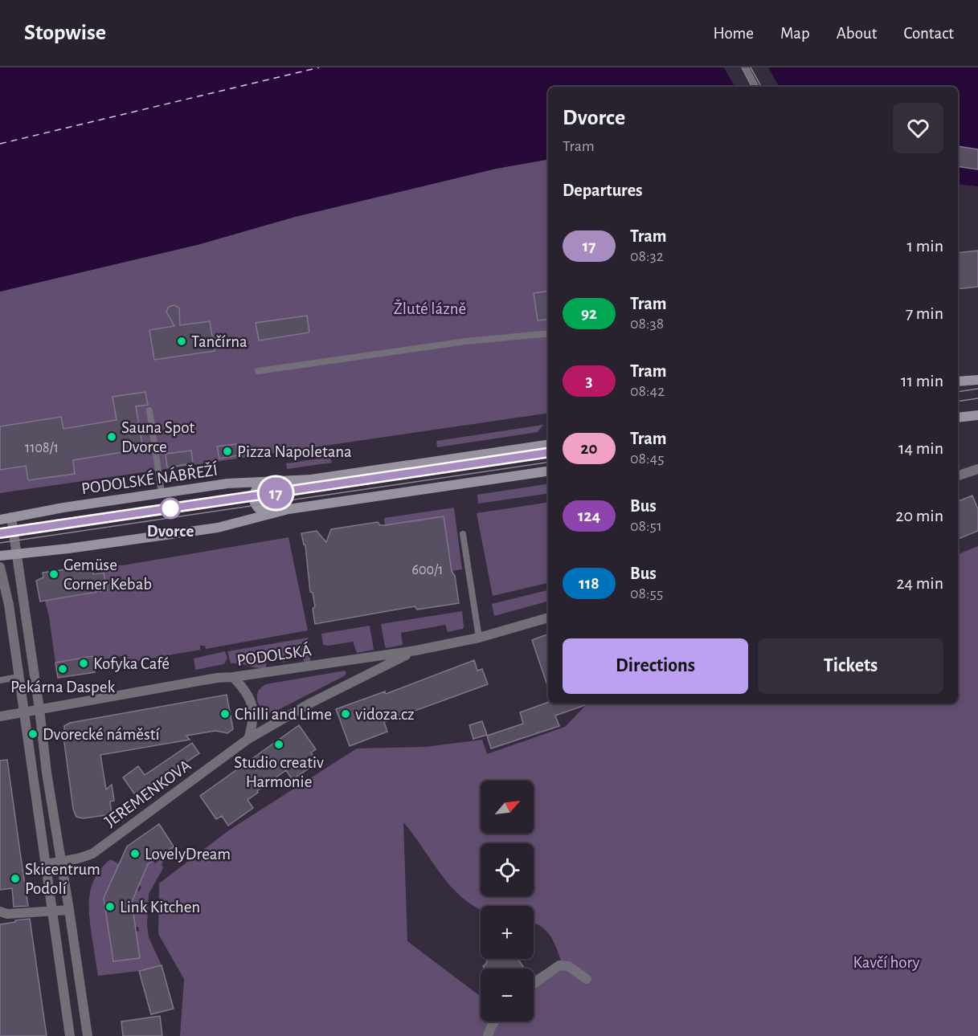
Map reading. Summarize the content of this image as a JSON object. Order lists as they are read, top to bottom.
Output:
{
  "streets": {
    "main road": ["PODOLSKÉ NÁBŘEŽÍ"],
    "street": ["PODOLSKÁ", "JEREMENKOVA"]
  },
  "crossings": [
    ["PODOLSKÁ", "JEREMENKOVA"]
  ],
  "parks": ["Žluté lázně", "Kavčí hory"],
  "places": [
    "Tančírna",
    "Sauna Spot Dvorce",
    "Pizza Napoletana",
    "Dvorce",
    "Gemüse Corner Kebab",
    "Kofyka Café",
    "Pekárna Daspek",
    "Chilli and Lime",
    "vidoza.cz",
    "Dvorecké náměstí",
    "Studio creativ Harmonie",
    "LovelyDream",
    "Skicentrum Podolí",
    "Link Kitchen"
  ],
  "lines": ["tram line 17"],
  "house_numbers": ["1108/1", "600/1"],
  "north": "top right",
  "page": {
    "header": "Stopwise",
    "nav": [
      "Home",
      "Map",
      "About",
      "Contact"
    ],
    "on_map": "17",
    "heading": [
      ["Dvorce", "Tram"],
      "Departures"
    ],
    "list": [
      {
        "mark": "17",
        "name": "Tram",
        "note": "08:32",
        "value": "1 min"
      },
      {
        "mark": "92",
        "name": "Tram",
        "note": "08:38",
        "value": "7 min"
      },
      {
        "mark": "3",
        "name": "Tram",
        "note": "08:42",
        "value": "11 min"
      },
      {
        "mark": "20",
        "name": "Tram",
        "note": "08:45",
        "value": "14 min"
      },
      {
        "mark": "124",
        "name": "Bus",
        "note": "08:51",
        "value": "20 min"
      },
      {
        "mark": "118",
        "name": "Bus",
        "note": "08:55",
        "value": "24 min"
      }
    ],
    "buttons": ["Directions", "Tickets"],
    "map_buttons": ["+", "−"]
  }
}
